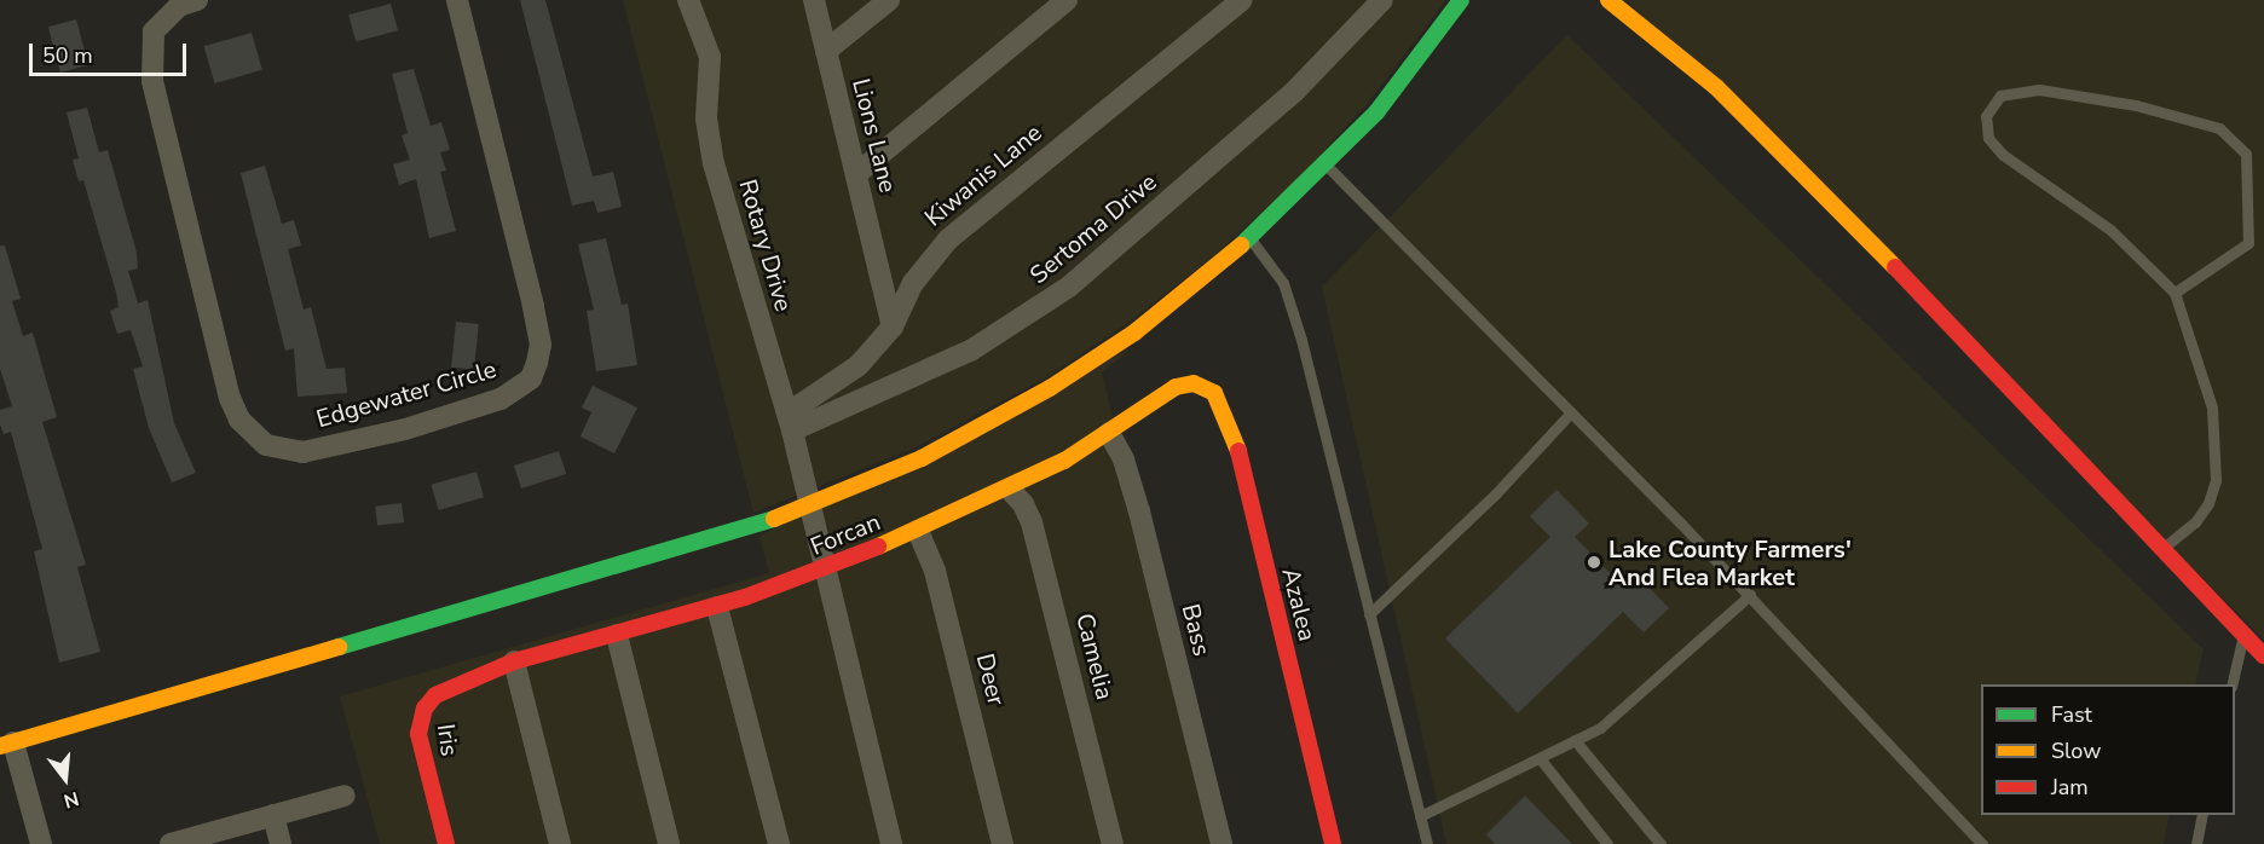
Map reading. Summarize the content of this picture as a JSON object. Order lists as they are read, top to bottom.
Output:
{
  "streets": {
    "main road": ["Forcan", "Azalea", "Iris"],
    "street": [
      "Lions Lane",
      "Kiwanis Lane",
      "Sertoma Drive",
      "Rotary Drive",
      "Edgewater Circle",
      "Bass",
      "Camelia",
      "Deer"
    ]
  },
  "crossings": [
    ["Lions Lane", "Kiwanis Lane"],
    ["Kiwanis Lane", "Sertoma Drive"],
    ["Kiwanis Lane", "Rotary Drive"],
    ["Sertoma Drive", "Rotary Drive"],
    ["Rotary Drive", "Forcan"],
    ["Forcan", "Azalea"],
    ["Forcan", "Bass"],
    ["Forcan", "Camelia"],
    ["Forcan", "Deer"],
    ["Forcan", "Iris"]
  ],
  "places": ["Lake County Farmers' And Flea Market"],
  "legend": ["Fast", "Slow", "Jam"],
  "scale_bar": "50 m",
  "north": "bottom"
}
